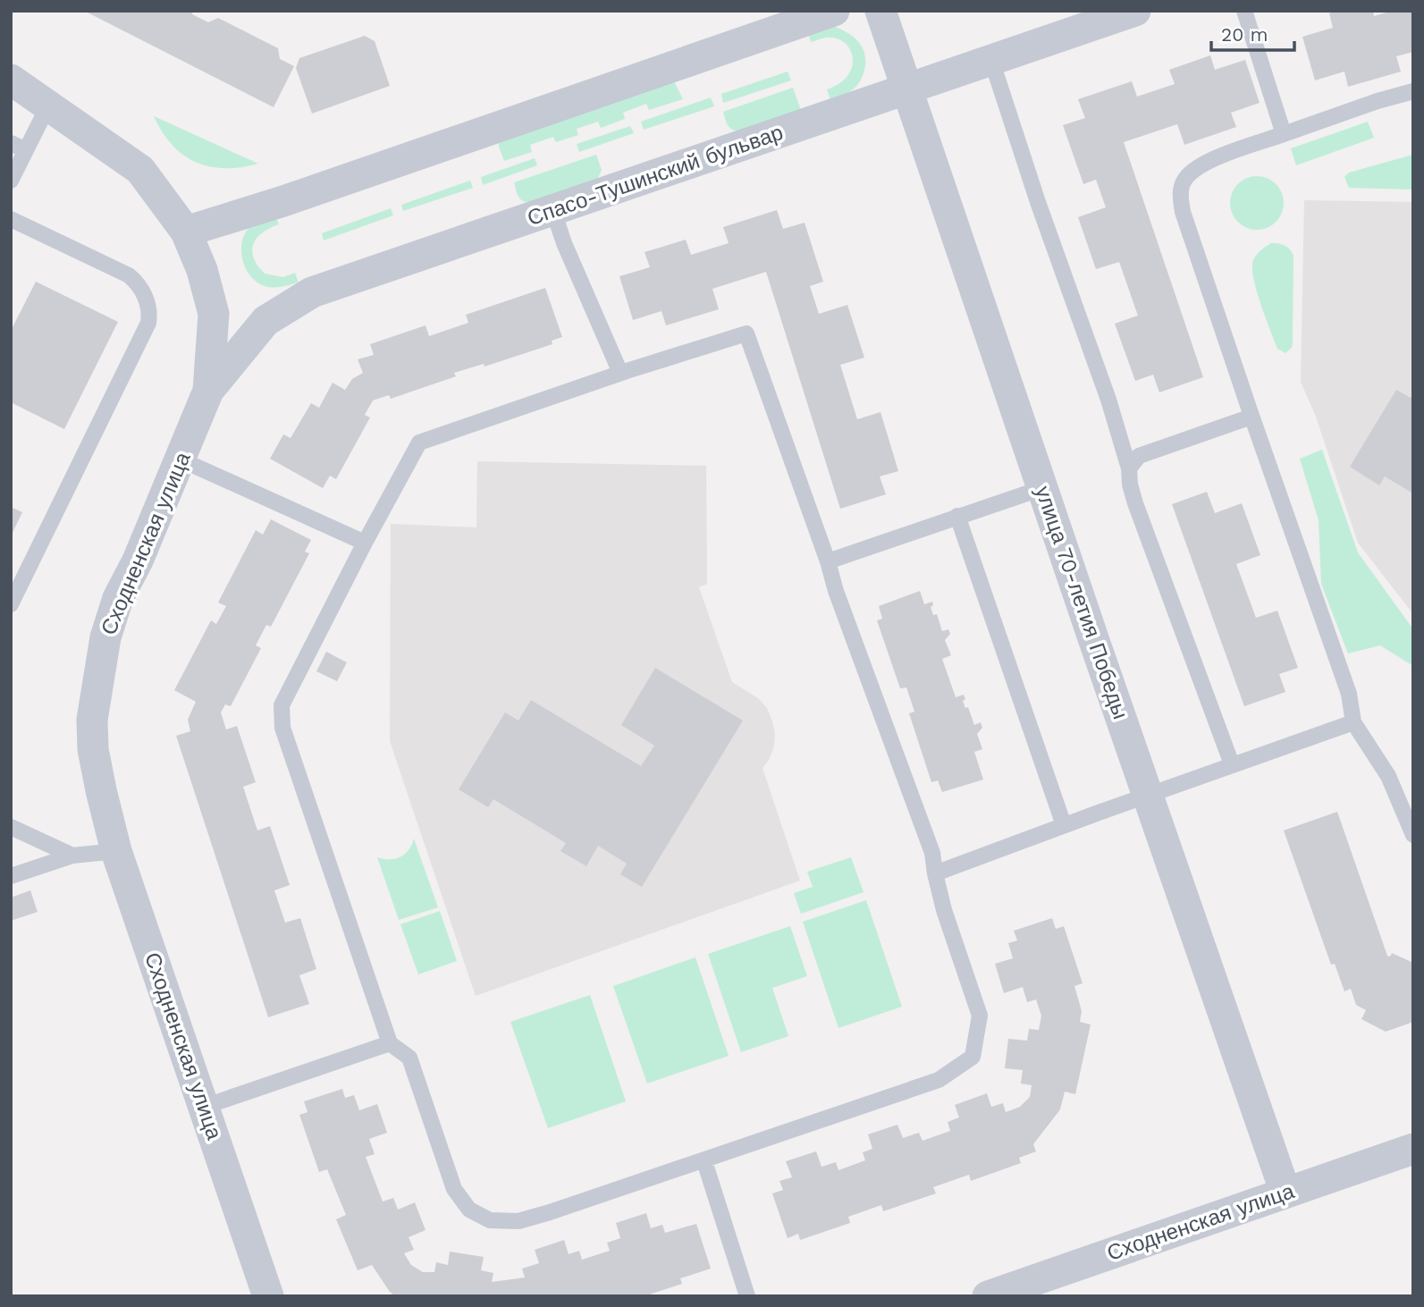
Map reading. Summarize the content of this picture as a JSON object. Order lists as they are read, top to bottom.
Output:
{
  "streets": {
    "street": ["Спасо-Тушинский бульвар", "Сходненская улица", "улица 70-летия Победы"]
  },
  "crossings": [
    ["Спасо-Тушинский бульвар", "Сходненская улица"],
    ["Спасо-Тушинский бульвар", "улица 70-летия Победы"],
    ["Сходненская улица", "улица 70-летия Победы"]
  ],
  "scale_bar": "20 m"
}
